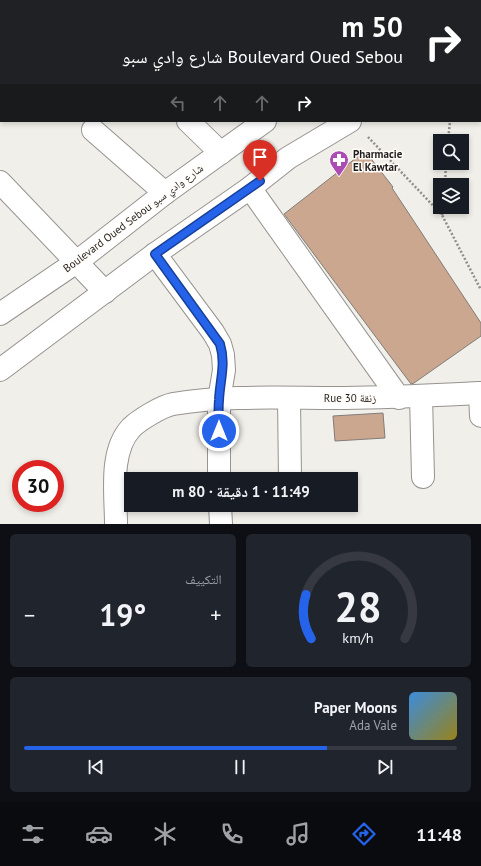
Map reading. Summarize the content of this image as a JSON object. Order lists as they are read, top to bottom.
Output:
{
  "streets": {
    "street": ["Boulevard Oued Sebou شارع وادي سبو", "Rue 30 زنقة"]
  },
  "places": {
    "pharmacy": ["Pharmacie El Kawtar"]
  },
  "page": {
    "turn": ["50 m", "Boulevard Oued Sebou شارع وادي سبو"],
    "limit": "30",
    "trip": "11:49 · 1 دقيقة · 80 m",
    "tile": "التكييف",
    "heat": ["−", "19°", "+"],
    "song": ["Paper Moons", "Ada Vale"],
    "tabs": "11:48",
    "gauge": ["28", "km/h"]
  }
}
